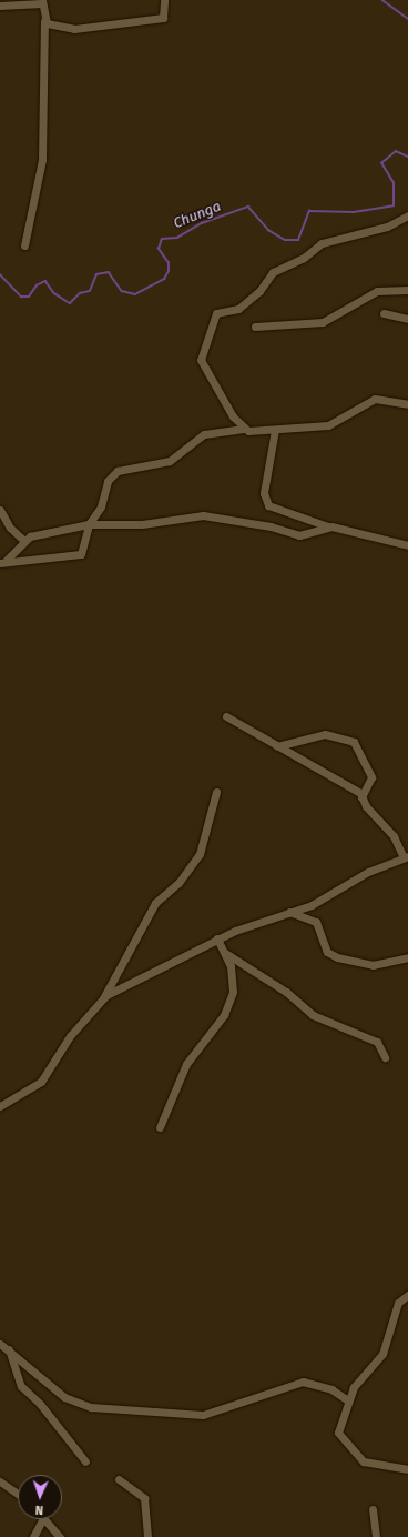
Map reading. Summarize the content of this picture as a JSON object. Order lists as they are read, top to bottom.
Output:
{
  "water": ["Chunga"],
  "north": "bottom"
}
